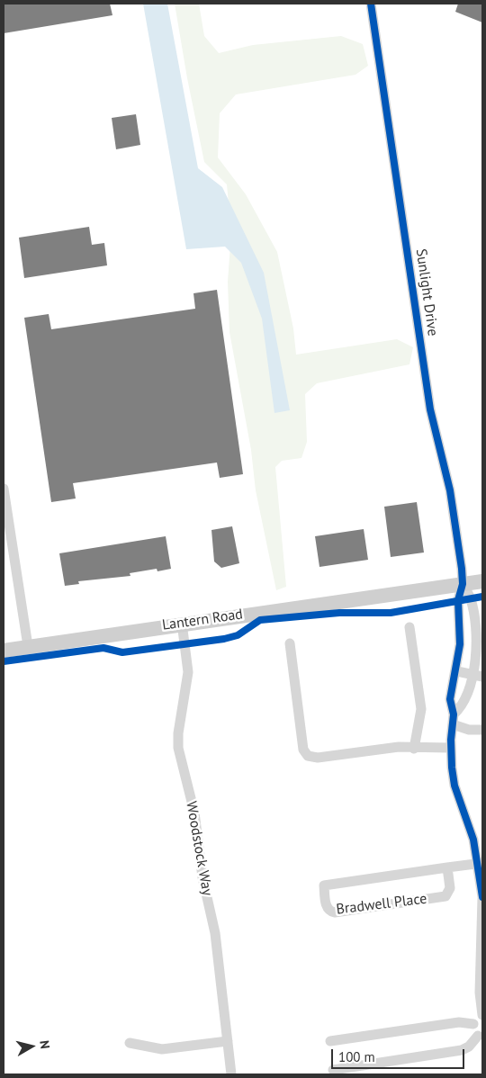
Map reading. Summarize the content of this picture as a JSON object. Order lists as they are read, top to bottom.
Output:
{
  "streets": {
    "street": [
      "Sunlight Drive",
      "Lantern Road",
      "Woodstock Way",
      "Bradwell Place"
    ]
  },
  "crossings": [
    ["Sunlight Drive", "Lantern Road"],
    ["Lantern Road", "Woodstock Way"]
  ],
  "scale_bar": "100 m",
  "north": "right"
}
